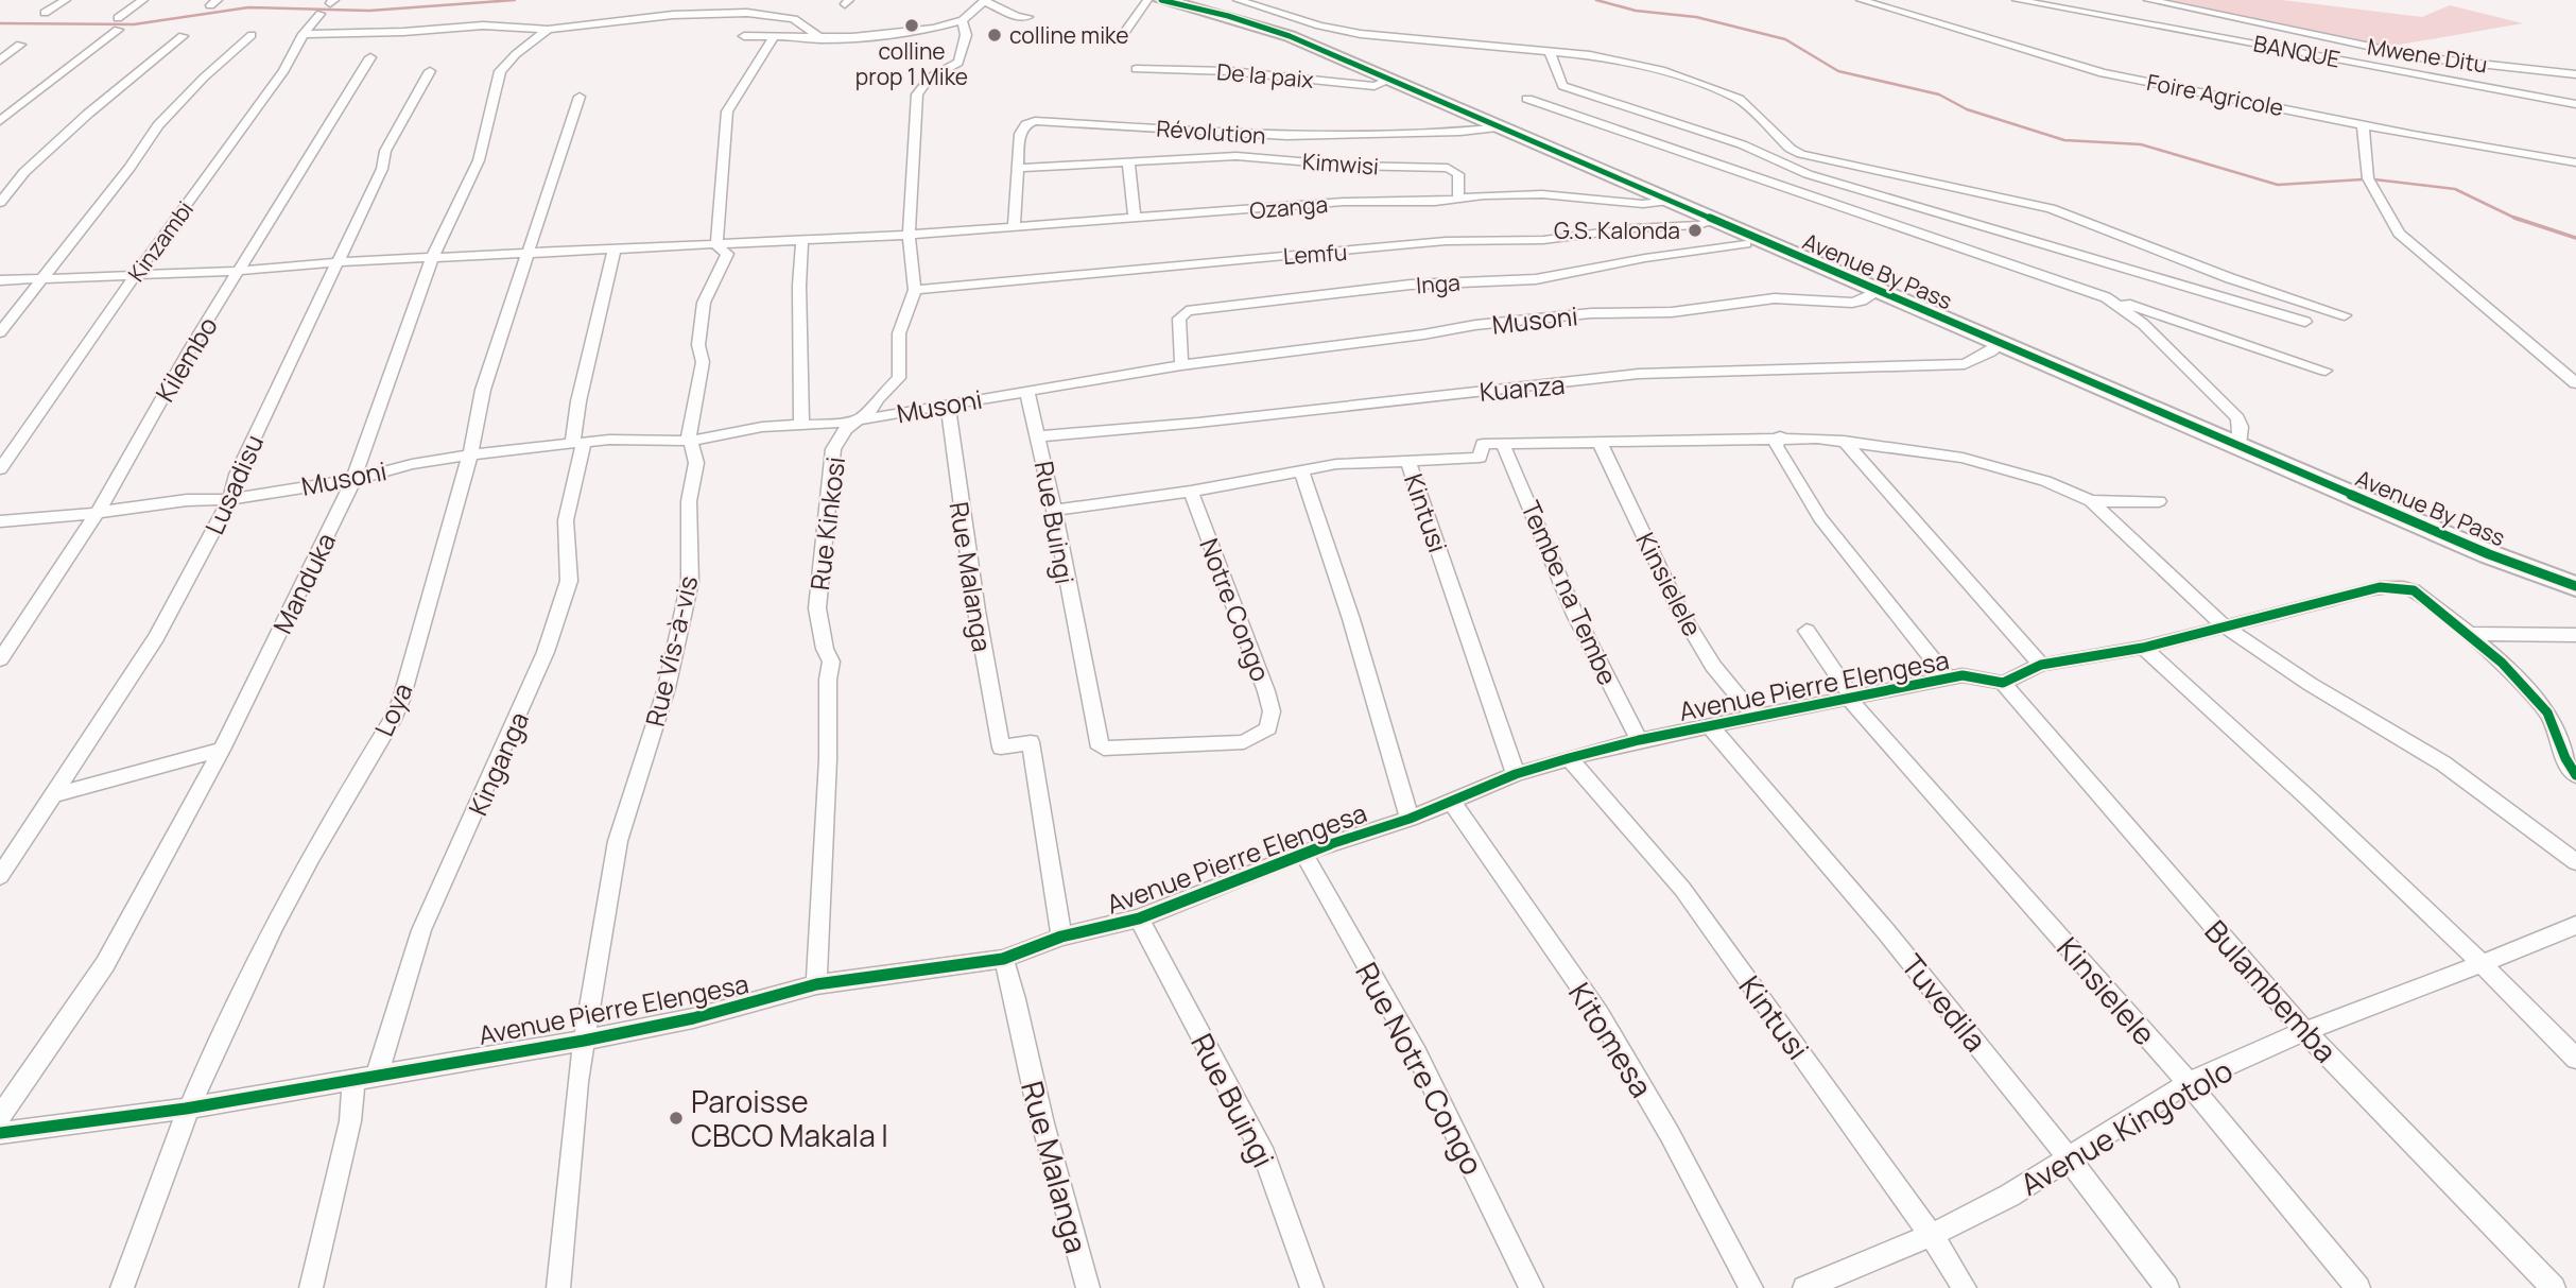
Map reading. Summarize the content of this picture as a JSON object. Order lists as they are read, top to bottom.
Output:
{
  "streets": {
    "highway": ["Avenue By Pass"],
    "street": [
      "BANQUE",
      "Mwene Ditu",
      "De la paix",
      "Foire Agricole",
      "Révolution",
      "Kimwisi",
      "Ozanga",
      "Kinzambi",
      "Lemfu",
      "Inga",
      "Musoni",
      "Kilembo",
      "Kuanza",
      "Lusadisu",
      "Kintusi",
      "Rue Buingi",
      "Rue Kinkosi",
      "Rue Malanga",
      "Manduka",
      "Kinsielele",
      "Tembe na Tembe",
      "Notre Congo",
      "Rue Vis-à-vis",
      "Avenue Pierre Elengesa",
      "Loya",
      "Kinganga",
      "Bulambemba",
      "Tuvedila",
      "Kitomesa",
      "Rue Notre Congo",
      "Avenue Kingotolo"
    ]
  },
  "crossings": [
    ["De la paix", "Avenue By Pass"],
    ["Révolution", "Kimwisi"],
    ["Révolution", "Ozanga"],
    ["Révolution", "Avenue By Pass"],
    ["Kimwisi", "Ozanga"],
    ["Ozanga", "Kinzambi"],
    ["Ozanga", "Avenue By Pass"],
    ["Ozanga", "Kilembo"],
    ["Ozanga", "Lusadisu"],
    ["Ozanga", "Rue Kinkosi"],
    ["Ozanga", "Manduka"],
    ["Ozanga", "Rue Vis-à-vis"],
    ["Ozanga", "Loya"],
    ["Ozanga", "Kinganga"],
    ["Lemfu", "Avenue By Pass"],
    ["Lemfu", "Rue Kinkosi"],
    ["Avenue By Pass", "Musoni"],
    ["Avenue By Pass", "Kuanza"],
    ["Inga", "Musoni"],
    ["Musoni", "Kilembo"],
    ["Musoni", "Lusadisu"],
    ["Musoni", "Rue Buingi"],
    ["Musoni", "Rue Kinkosi"],
    ["Musoni", "Rue Malanga"],
    ["Musoni", "Manduka"],
    ["Musoni", "Rue Vis-à-vis"],
    ["Musoni", "Loya"],
    ["Musoni", "Kinganga"],
    ["Kuanza", "Rue Buingi"],
    ["Kintusi", "Avenue Pierre Elengesa"],
    ["Kintusi", "Avenue Kingotolo"],
    ["Rue Buingi", "Notre Congo"],
    ["Rue Buingi", "Avenue Pierre Elengesa"],
    ["Rue Kinkosi", "Avenue Pierre Elengesa"],
    ["Rue Malanga", "Avenue Pierre Elengesa"],
    ["Kinsielele", "Avenue Pierre Elengesa"],
    ["Kinsielele", "Avenue Kingotolo"],
    ["Tembe na Tembe", "Avenue Pierre Elengesa"],
    ["Rue Vis-à-vis", "Avenue Pierre Elengesa"],
    ["Avenue Pierre Elengesa", "Loya"],
    ["Avenue Pierre Elengesa", "Kinganga"],
    ["Avenue Pierre Elengesa", "Bulambemba"],
    ["Avenue Pierre Elengesa", "Tuvedila"],
    ["Avenue Pierre Elengesa", "Kitomesa"],
    ["Avenue Pierre Elengesa", "Rue Notre Congo"],
    ["Bulambemba", "Avenue Kingotolo"],
    ["Tuvedila", "Avenue Kingotolo"]
  ],
  "places": [
    "colline prop 1 Mike",
    "colline mike",
    "G.S. Kalonda",
    "Paroisse CBCO Makala I"
  ]
}
